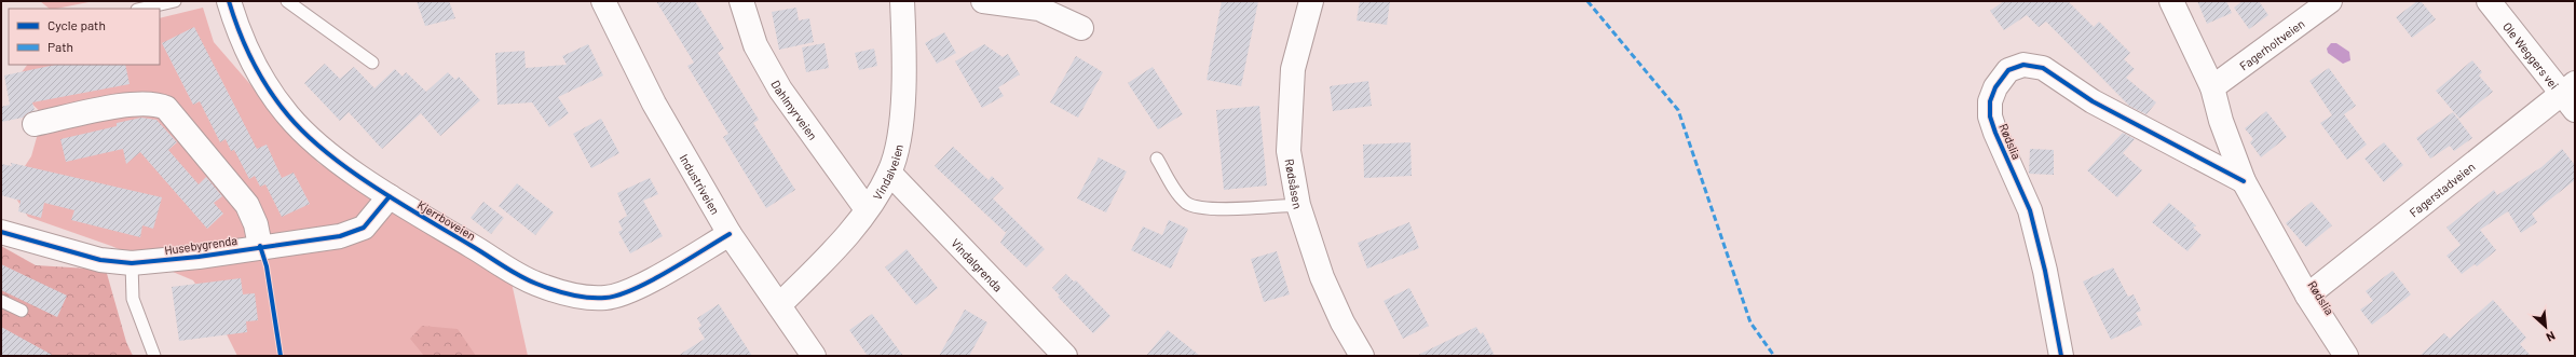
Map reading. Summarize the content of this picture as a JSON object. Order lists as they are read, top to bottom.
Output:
{
  "streets": {
    "street": [
      "Fagerholtveien",
      "Ole Weggers vei",
      "Dahlmyrveien",
      "Rødslia",
      "Vindalveien",
      "Industriveien",
      "Rødsåsen",
      "Fagerstadveien",
      "Kjerrboveien",
      "Husebygrenda",
      "Vindalgrenda"
    ]
  },
  "crossings": [
    ["Fagerholtveien", "Rødslia"],
    ["Ole Weggers vei", "Fagerstadveien"],
    ["Dahlmyrveien", "Vindalveien"],
    ["Rødslia", "Fagerstadveien"],
    ["Vindalveien", "Industriveien"],
    ["Vindalveien", "Vindalgrenda"],
    ["Industriveien", "Kjerrboveien"],
    ["Kjerrboveien", "Husebygrenda"]
  ],
  "legend": ["Cycle path", "Path"],
  "north": "bottom right"
}
